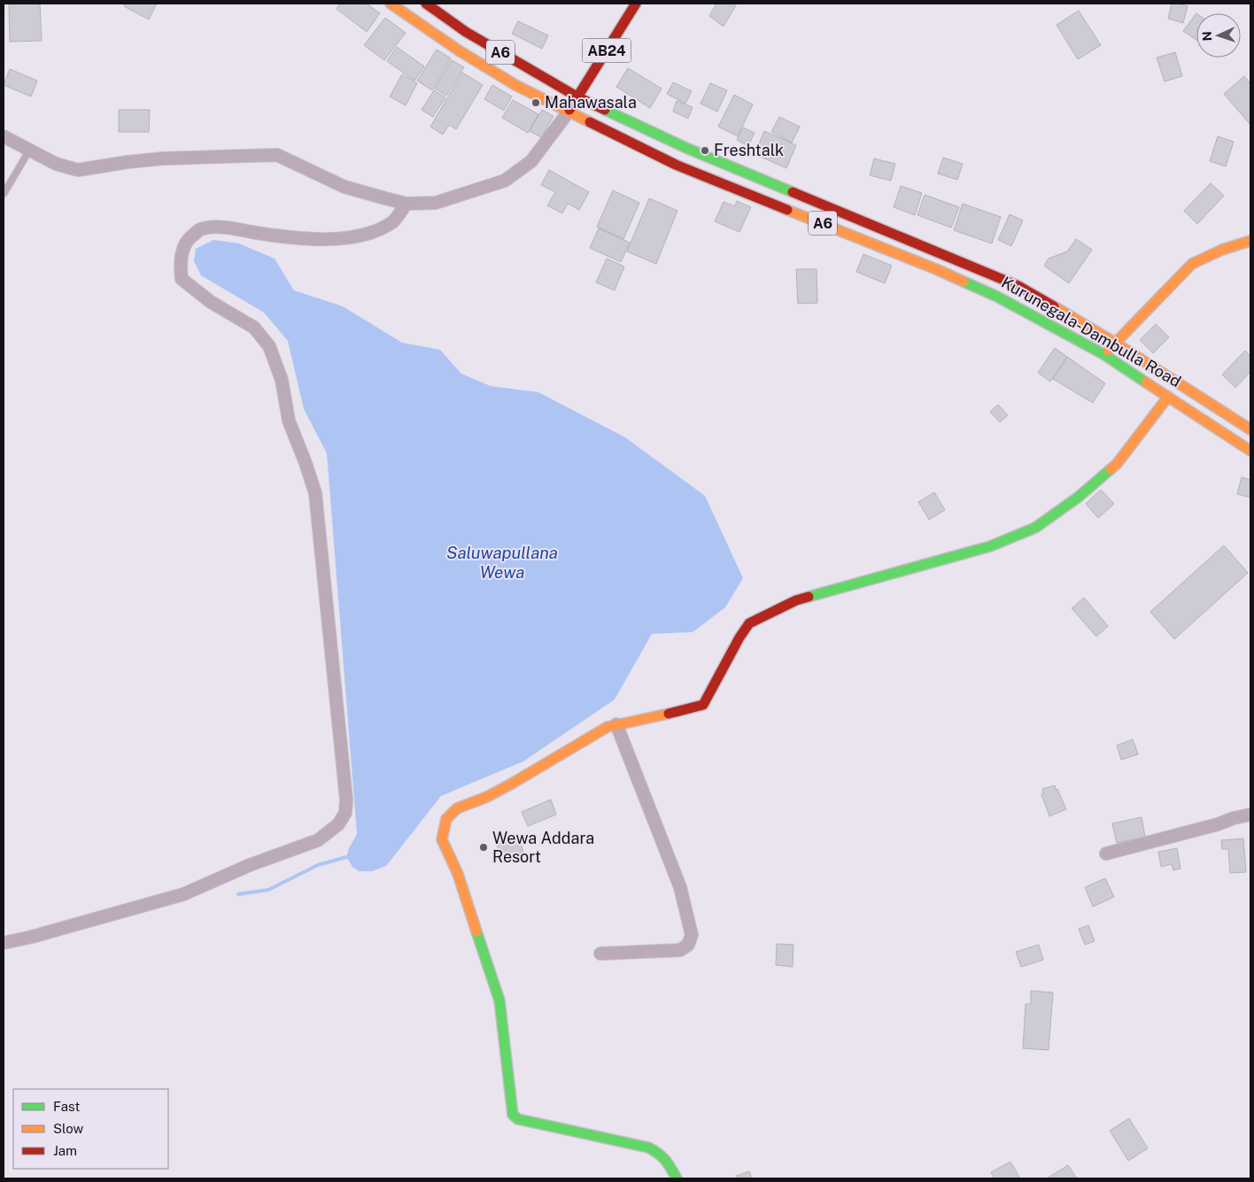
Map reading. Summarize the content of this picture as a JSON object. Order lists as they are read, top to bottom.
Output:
{
  "streets": {
    "main road": ["AB24", "A6", "Kurunegala-Dambulla Road"]
  },
  "crossings": [
    ["AB24", "Kurunegala-Dambulla Road"]
  ],
  "water": ["Saluwapullana Wewa"],
  "places": ["Mahawasala", "Freshtalk", "Wewa Addara Resort"],
  "legend": ["Fast", "Slow", "Jam"],
  "north": "left"
}
